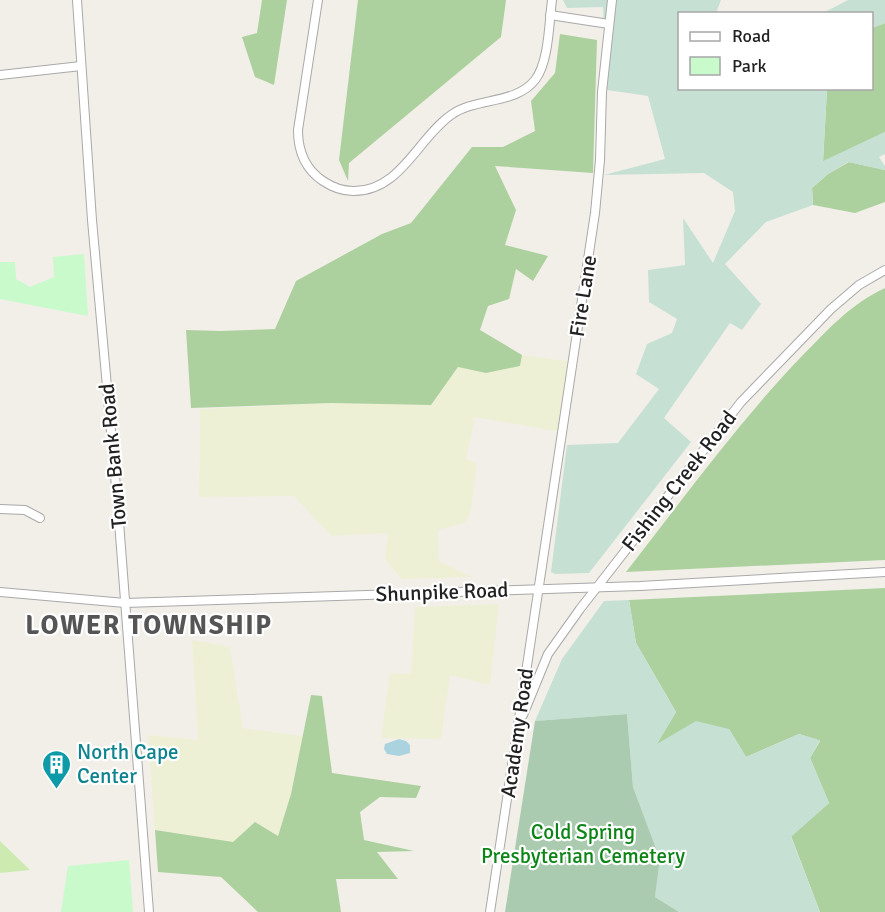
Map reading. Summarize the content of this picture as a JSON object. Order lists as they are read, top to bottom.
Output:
{
  "streets": {
    "street": [
      "Fire Lane",
      "Town Bank Road",
      "Fishing Creek Road",
      "Shunpike Road",
      "Academy Road"
    ]
  },
  "crossings": [
    ["Fire Lane", "Shunpike Road"],
    ["Fire Lane", "Academy Road"],
    ["Town Bank Road", "Shunpike Road"],
    ["Fishing Creek Road", "Shunpike Road"],
    ["Fishing Creek Road", "Academy Road"],
    ["Shunpike Road", "Academy Road"]
  ],
  "districts": ["LOWER TOWNSHIP"],
  "parks": ["Cold Spring Presbyterian Cemetery"],
  "places": {
    "building": ["North Cape Center"]
  },
  "legend": ["Road", "Park"]
}
